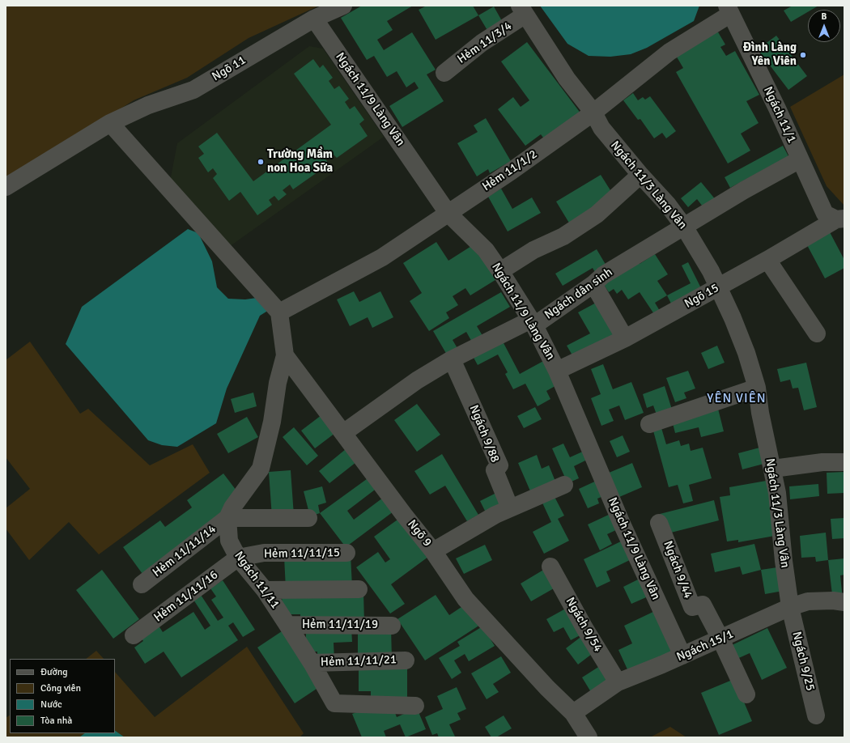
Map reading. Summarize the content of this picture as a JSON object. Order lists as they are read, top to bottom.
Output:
{
  "streets": {
    "street": [
      "Hẻm 11/3/4",
      "Ngõ 11",
      "Ngách 11/9 Làng Vân",
      "Ngách 11/1",
      "Hẻm 11/1/2",
      "Ngách 11/3 Làng Vân",
      "Ngách dân sinh",
      "Ngõ 15",
      "Ngách 9/88",
      "Ngõ 9",
      "Hẻm 11/11/14",
      "Hẻm 11/11/15",
      "Ngách 9/44",
      "Ngách 11/11",
      "Hẻm 11/11/16",
      "Hẻm 11/11/19",
      "Ngách 9/54",
      "Ngách 15/1",
      "Hẻm 11/11/21",
      "Ngách 9/25"
    ]
  },
  "crossings": [
    ["Hẻm 11/3/4", "Ngách 11/3 Làng Vân"],
    ["Ngõ 11", "Ngách 11/9 Làng Vân"],
    ["Ngách 11/9 Làng Vân", "Hẻm 11/1/2"],
    ["Ngách 11/9 Làng Vân", "Ngách dân sinh"],
    ["Ngách 11/9 Làng Vân", "Ngõ 15"],
    ["Ngách 11/9 Làng Vân", "Ngách 15/1"],
    ["Ngách 11/1", "Hẻm 11/1/2"],
    ["Ngách 11/1", "Ngách dân sinh"],
    ["Ngách 11/1", "Ngõ 15"],
    ["Hẻm 11/1/2", "Ngách 11/3 Làng Vân"],
    ["Hẻm 11/1/2", "Ngõ 9"],
    ["Ngách 11/3 Làng Vân", "Ngách dân sinh"],
    ["Ngách 11/3 Làng Vân", "Ngõ 15"],
    ["Ngách 11/3 Làng Vân", "Ngách 15/1"],
    ["Ngách 11/3 Làng Vân", "Ngách 9/25"],
    ["Ngách dân sinh", "Ngách 9/88"],
    ["Ngách dân sinh", "Ngõ 9"],
    ["Ngõ 9", "Ngách 15/1"],
    ["Hẻm 11/11/14", "Ngách 11/11"],
    ["Hẻm 11/11/15", "Ngách 11/11"],
    ["Hẻm 11/11/15", "Hẻm 11/11/16"],
    ["Ngách 9/44", "Ngách 15/1"],
    ["Ngách 11/11", "Hẻm 11/11/16"],
    ["Ngách 11/11", "Hẻm 11/11/19"],
    ["Ngách 11/11", "Hẻm 11/11/21"],
    ["Ngách 9/54", "Ngách 15/1"],
    ["Ngách 15/1", "Ngách 9/25"]
  ],
  "districts": ["YÊN VIÊN"],
  "places": ["Đình Làng Yên Viên", "Trường Mầm non Hoa Sữa"],
  "legend": [
    "Đường",
    "Công viên",
    "Nước",
    "Tòa nhà"
  ],
  "north": "top"
}
